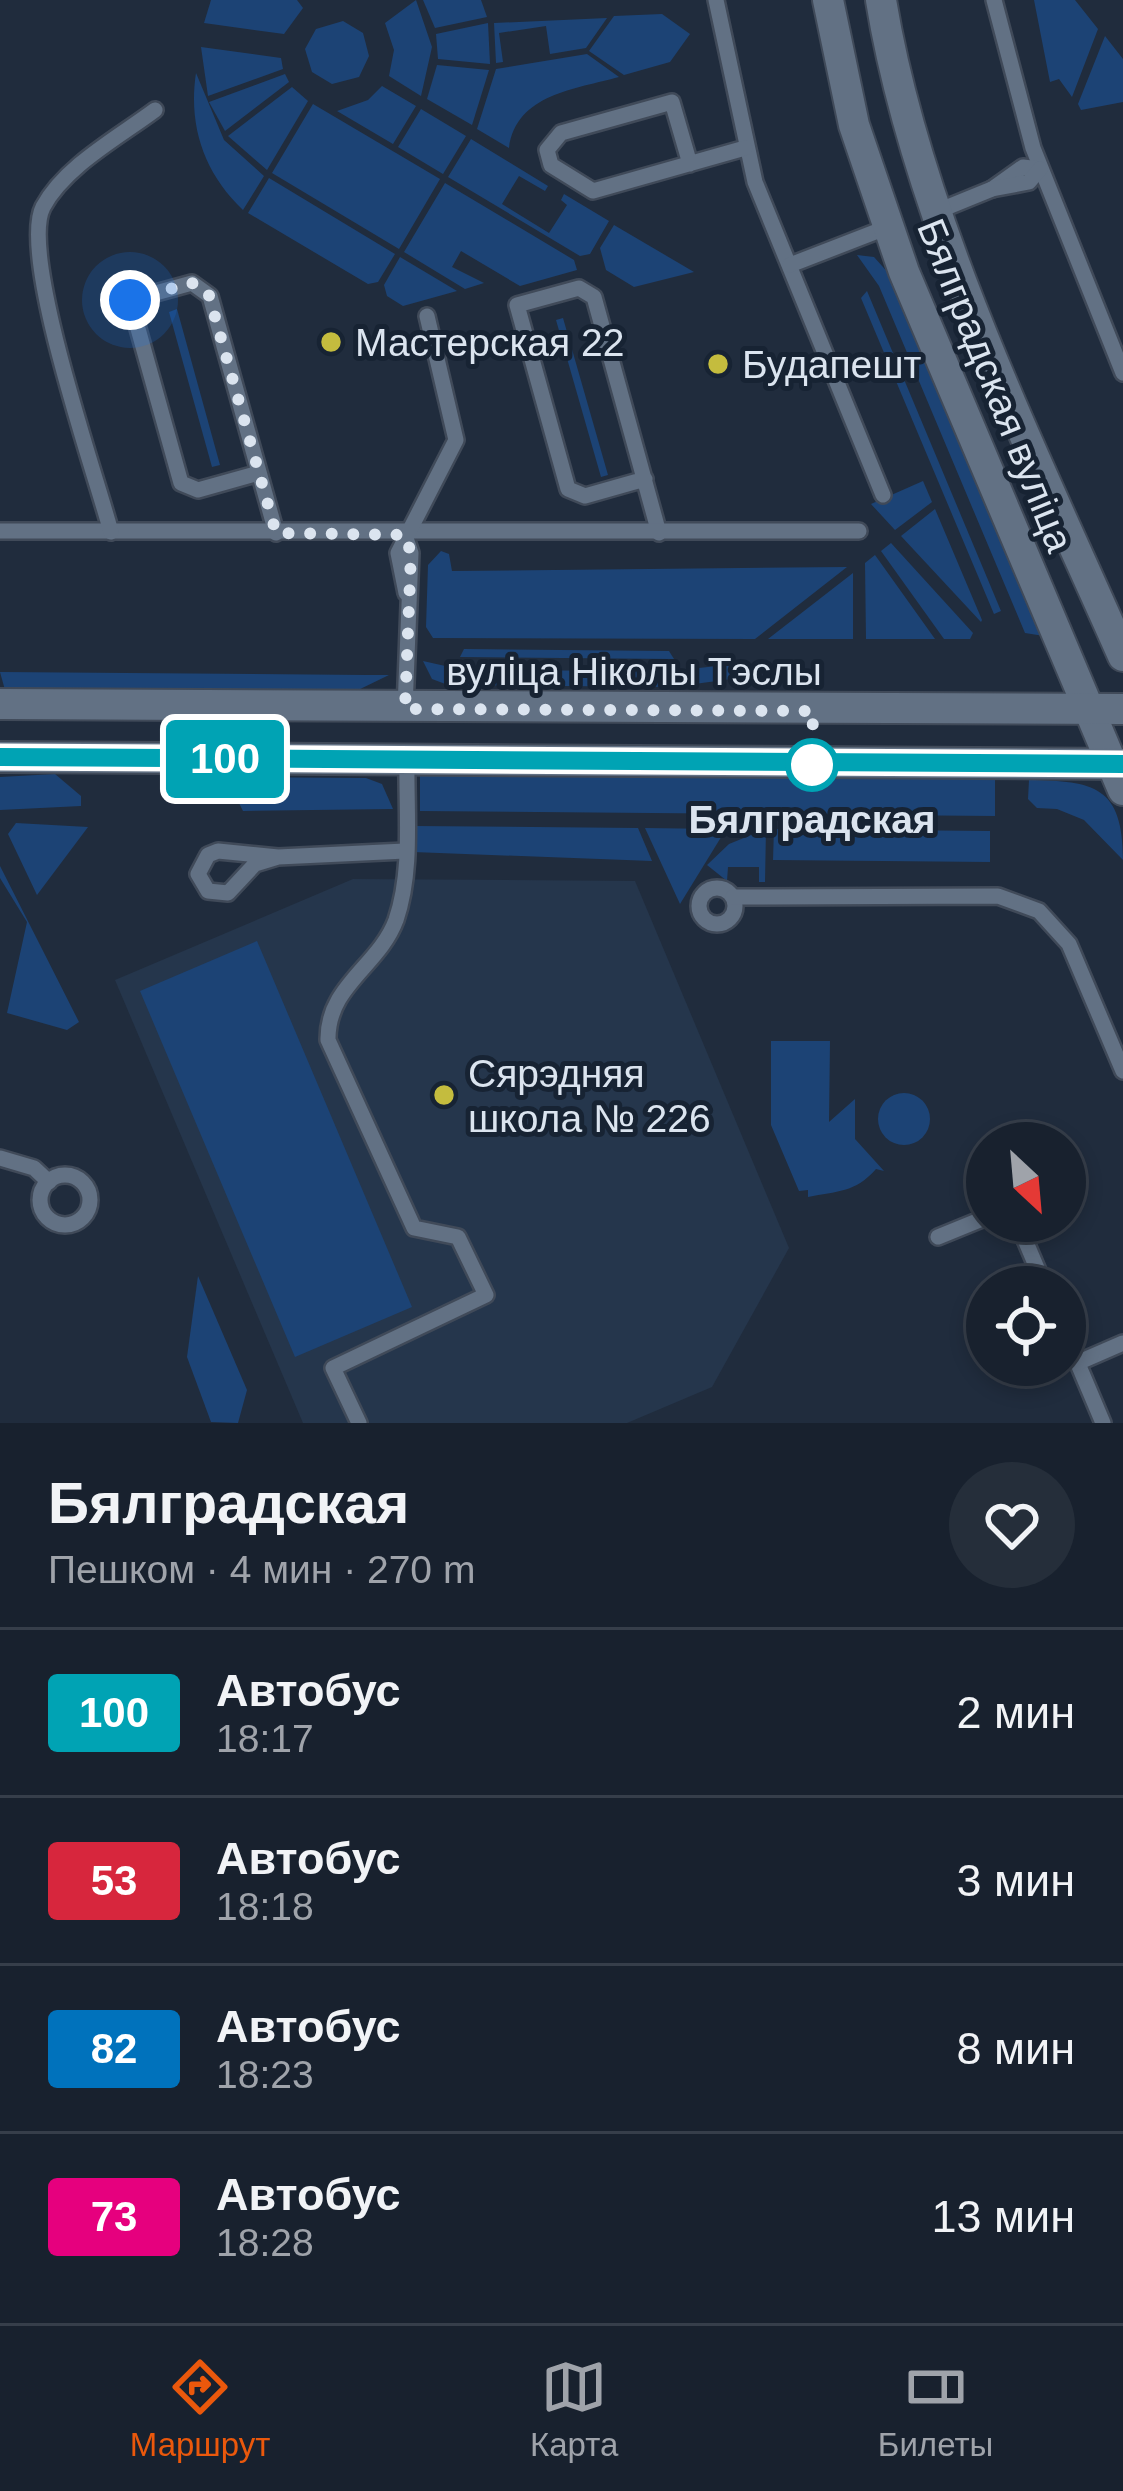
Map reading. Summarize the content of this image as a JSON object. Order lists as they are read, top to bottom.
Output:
{
  "streets": {
    "main road": ["Бялградская вуліца", "вуліца Ніколы Тэслы"]
  },
  "crossings": [
    ["Бялградская вуліца", "вуліца Ніколы Тэслы"]
  ],
  "places": [
    "Мастерская 22",
    "Будапешт",
    "Бялградская",
    "Сярэдняя школа № 226"
  ],
  "lines": ["bus line 100"],
  "north": "bottom right",
  "page": {
    "on_map": "100",
    "heading": ["Бялградская", "Пешком · 4 мин · 270 m"],
    "list": [
      {
        "mark": "100",
        "name": "Автобус",
        "note": "18:17",
        "value": "2 мин"
      },
      {
        "mark": "53",
        "name": "Автобус",
        "note": "18:18",
        "value": "3 мин"
      },
      {
        "mark": "82",
        "name": "Автобус",
        "note": "18:23",
        "value": "8 мин"
      },
      {
        "mark": "73",
        "name": "Автобус",
        "note": "18:28",
        "value": "13 мин"
      }
    ],
    "tabs": ["Маршрут", "Карта", "Билеты"]
  }
}
